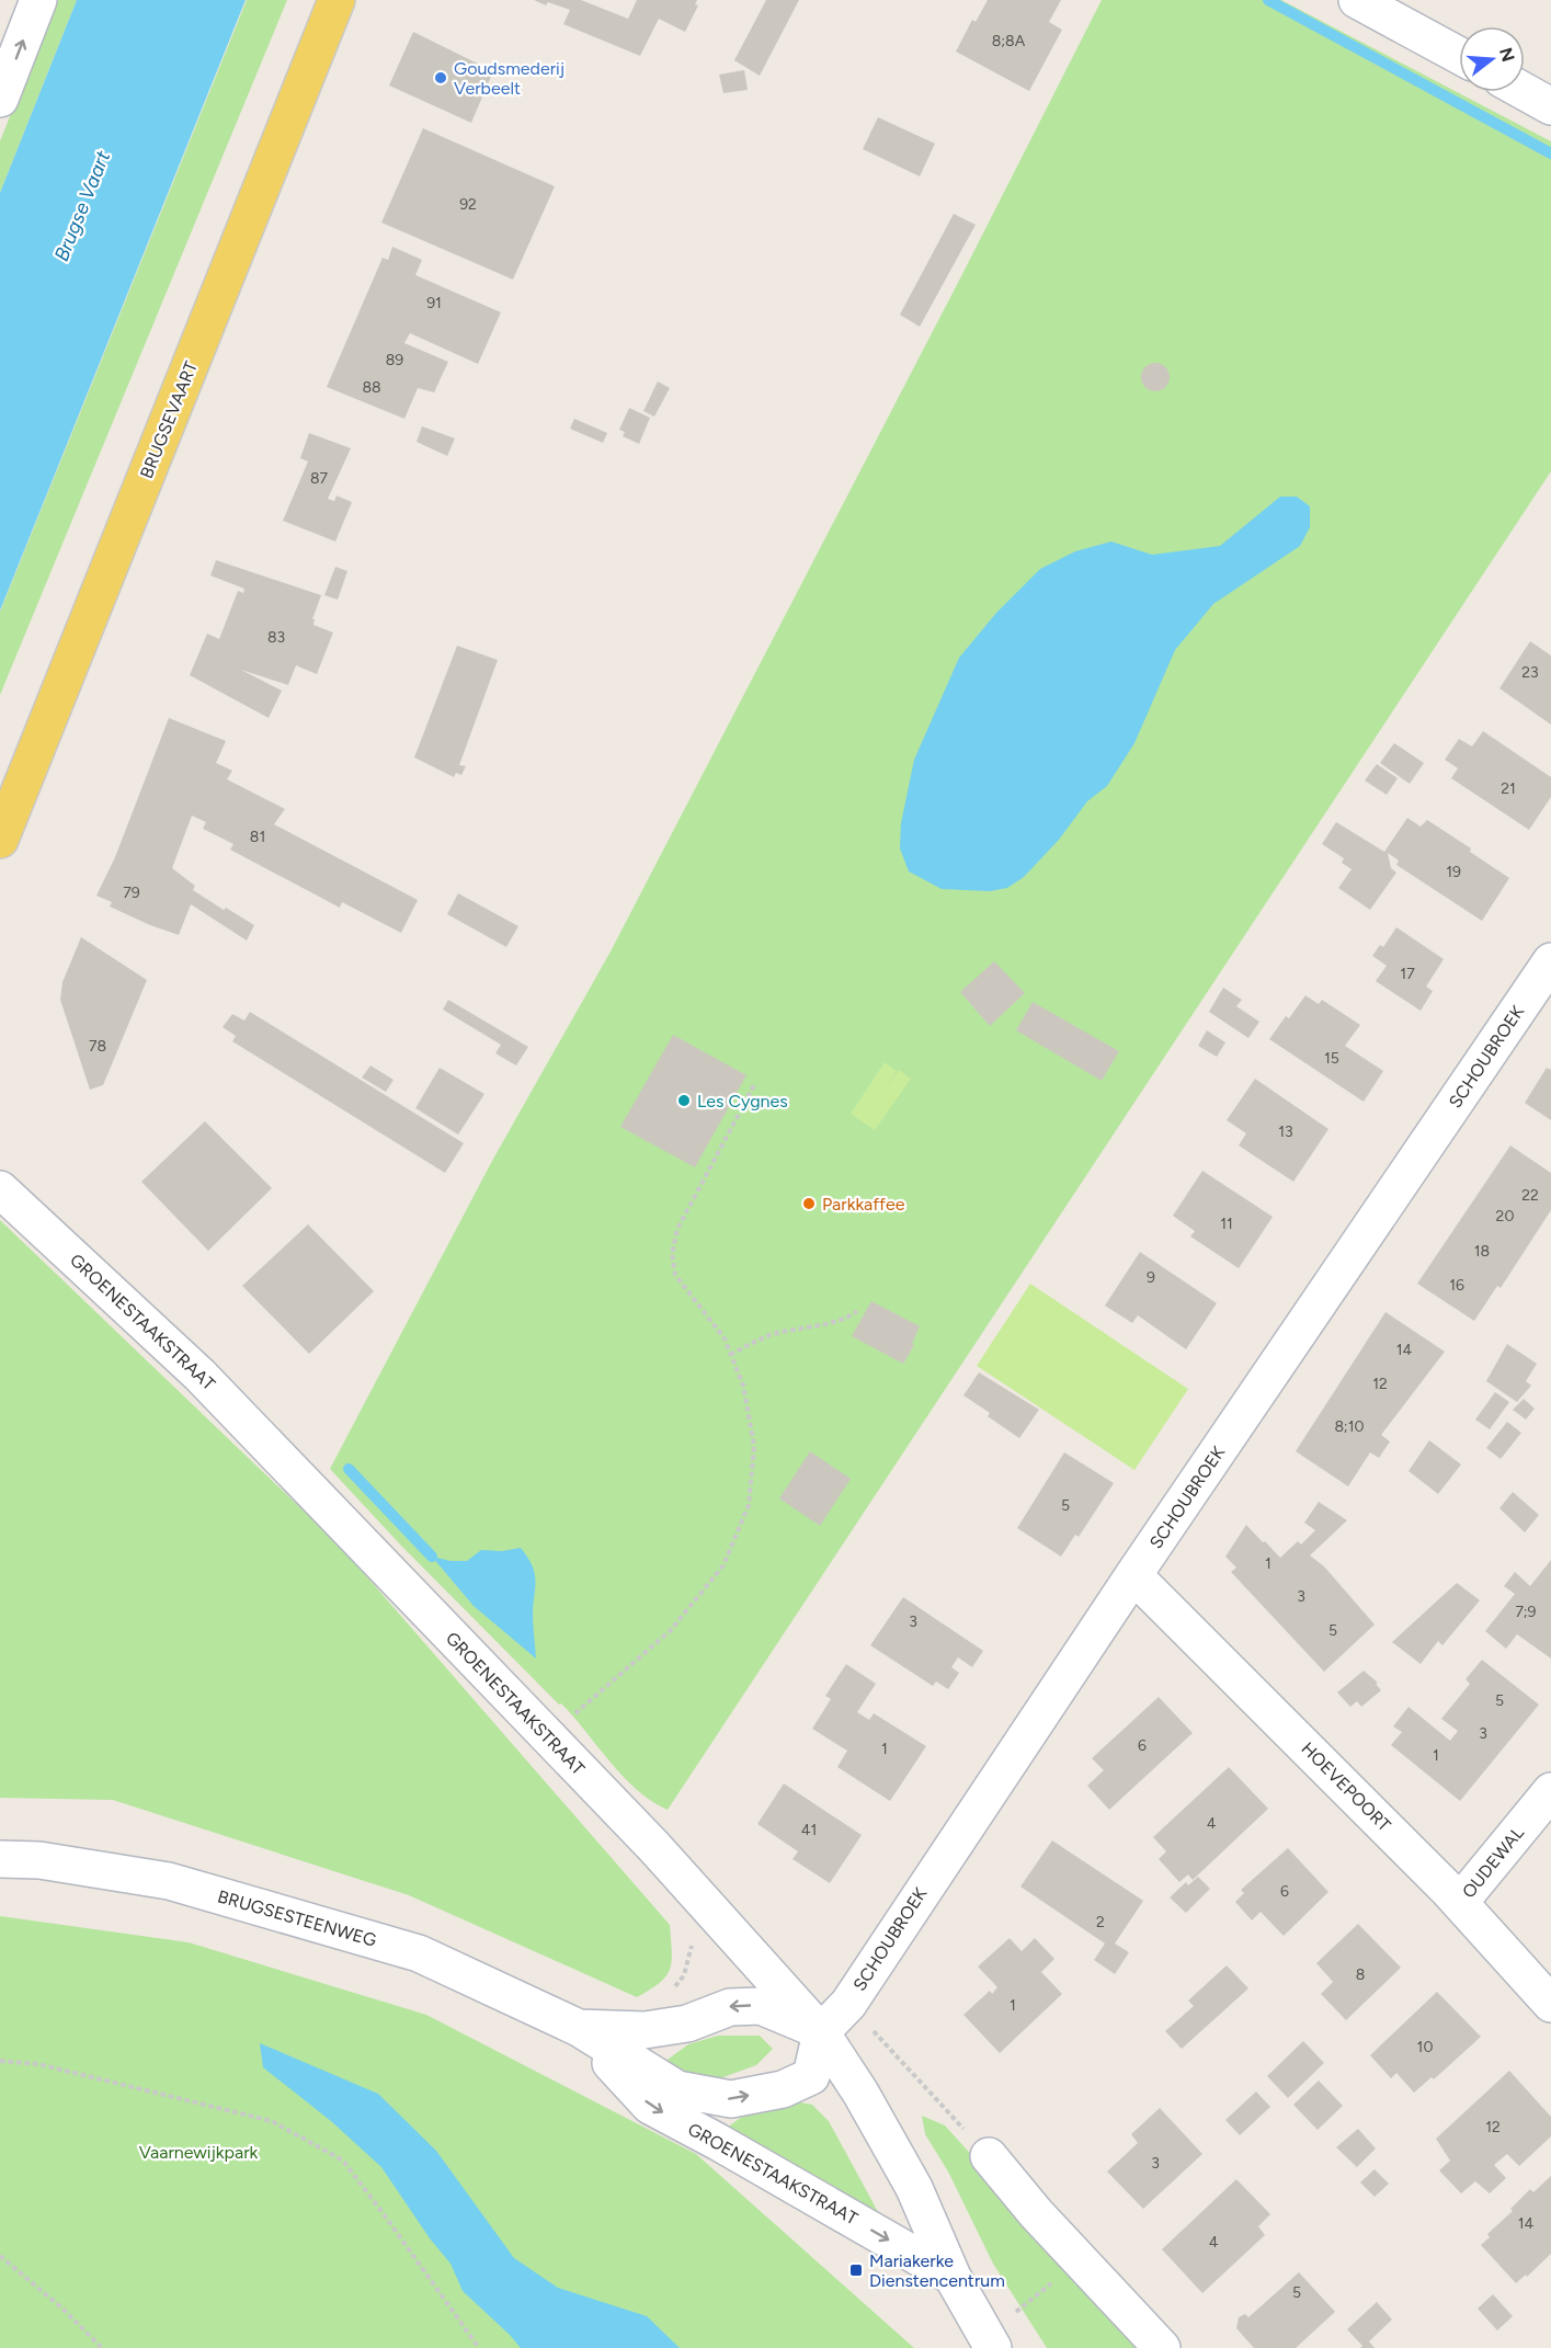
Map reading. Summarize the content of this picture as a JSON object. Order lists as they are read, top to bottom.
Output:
{
  "streets": {
    "main road": ["BRUGSEVAART"],
    "street": [
      "SCHOUBROEK",
      "GROENESTAAKSTRAAT",
      "HOEVEPOORT",
      "OUDEWAL",
      "BRUGSESTEENWEG"
    ]
  },
  "crossings": [
    ["SCHOUBROEK", "GROENESTAAKSTRAAT"],
    ["SCHOUBROEK", "HOEVEPOORT"],
    ["SCHOUBROEK", "BRUGSESTEENWEG"],
    ["GROENESTAAKSTRAAT", "BRUGSESTEENWEG"],
    ["HOEVEPOORT", "OUDEWAL"]
  ],
  "water": ["Brugse Vaart"],
  "parks": ["Vaarnewijkpark"],
  "places": {
    "other": ["Goudsmederij Verbeelt", "Les Cygnes", "Parkkaffee"],
    "transit": ["Mariakerke Dienstencentrum"]
  },
  "house_numbers": [
    "8;8A",
    "92",
    "91",
    "89",
    "88",
    "87",
    "83",
    "23",
    "21",
    "81",
    "19",
    "79",
    "17",
    "78",
    "15",
    "13",
    "22",
    "20",
    "11",
    "18",
    "9",
    "16",
    "14",
    "12",
    "8;10",
    "5",
    "1",
    "3",
    "7;9",
    "3",
    "5",
    "5",
    "3",
    "6",
    "1",
    "1",
    "4",
    "41",
    "6",
    "2",
    "8",
    "1",
    "10",
    "12",
    "3",
    "14",
    "4",
    "5"
  ],
  "north": "right"
}
